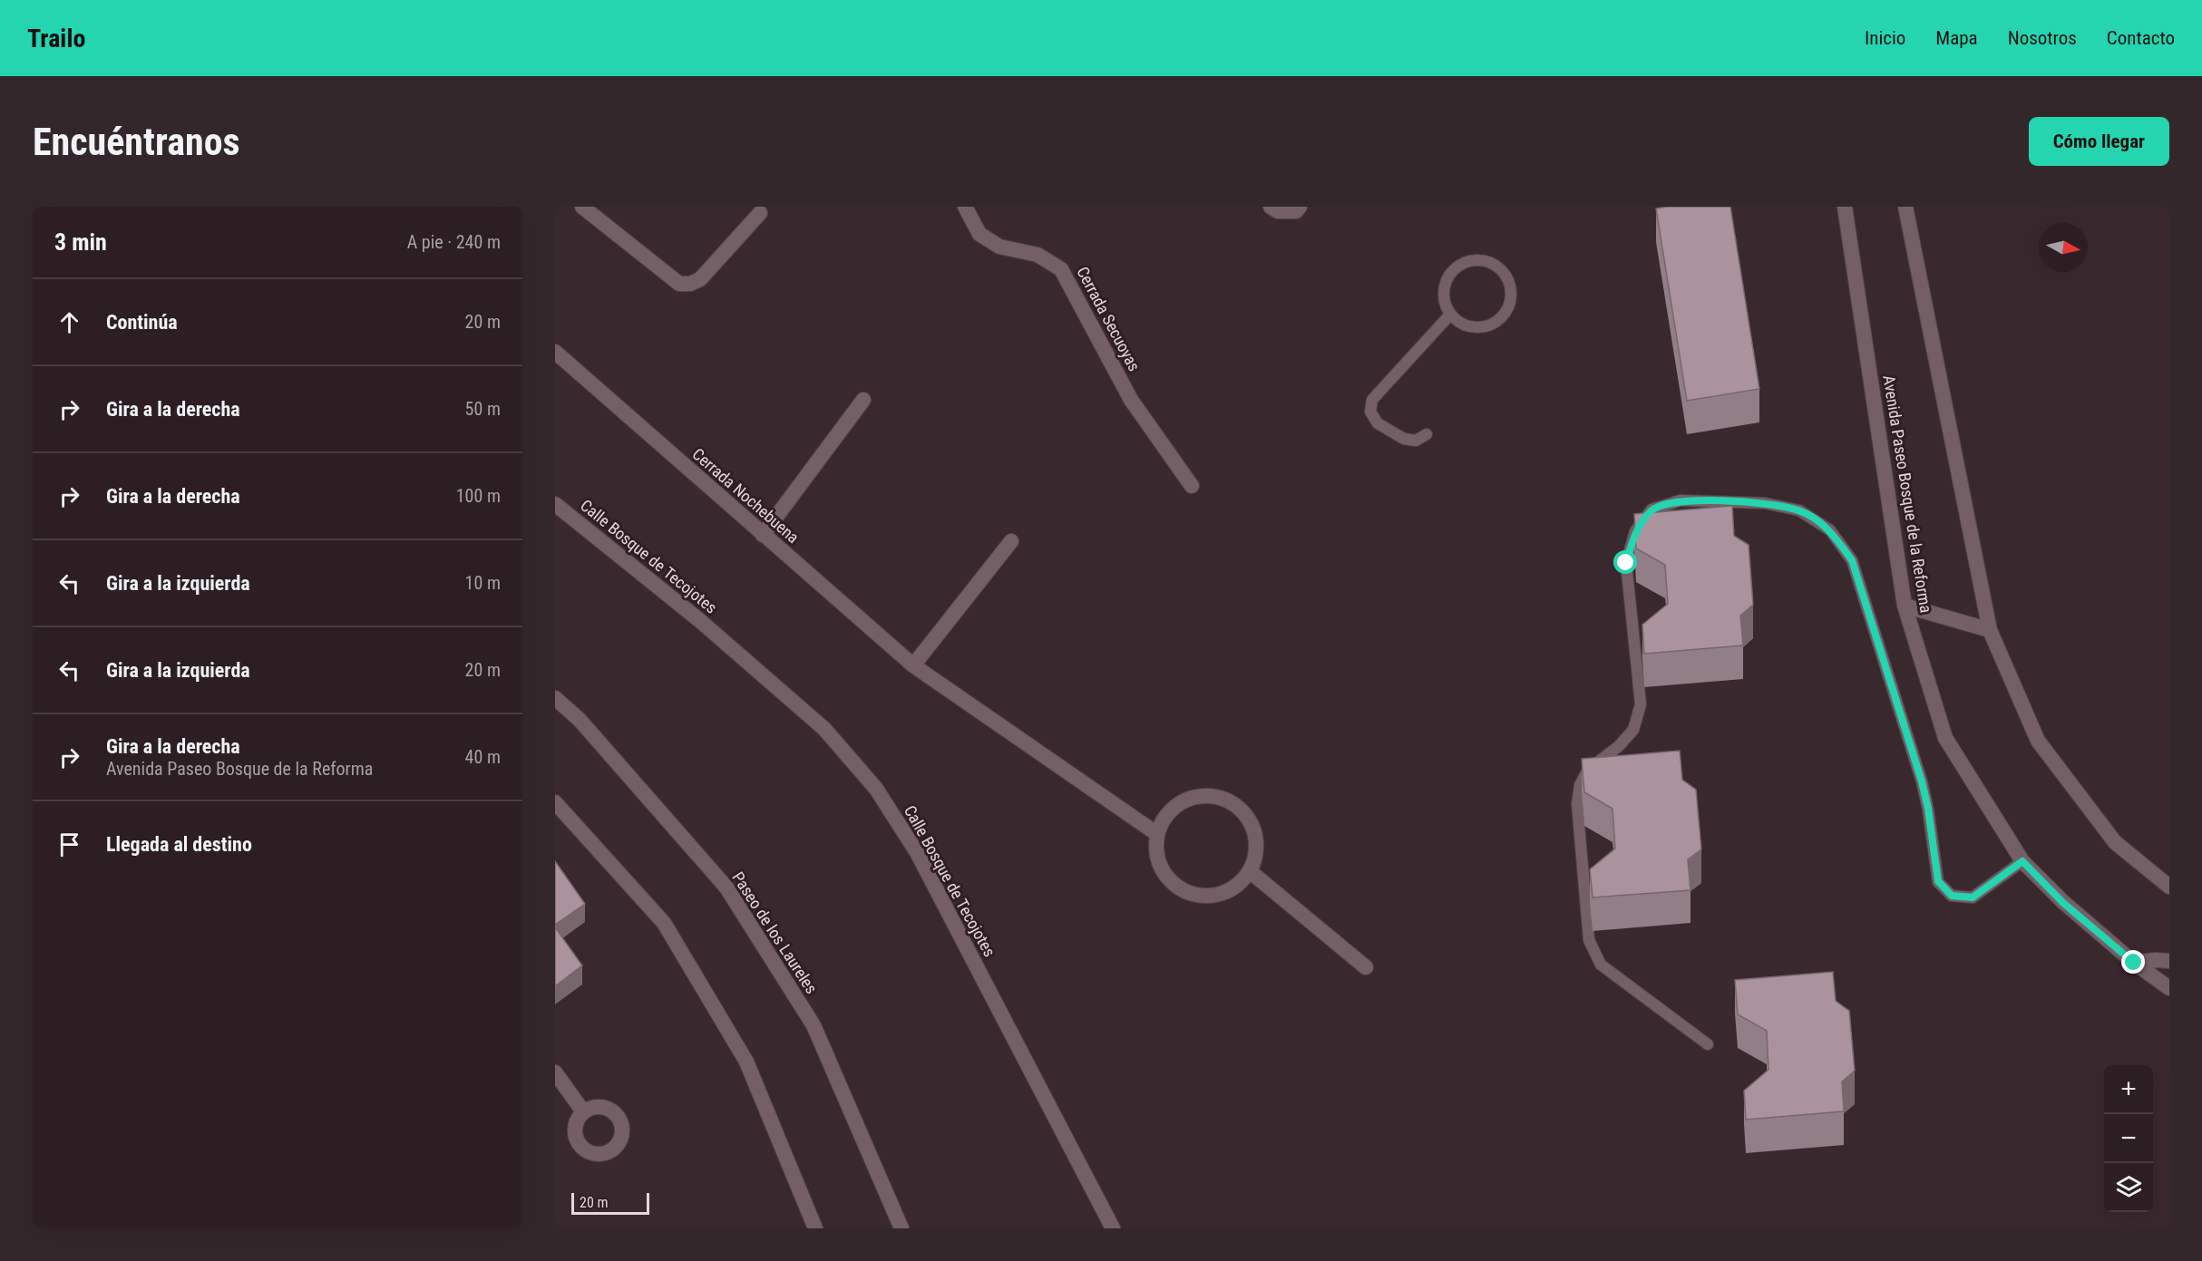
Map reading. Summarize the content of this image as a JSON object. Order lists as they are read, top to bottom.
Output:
{
  "streets": {
    "street": [
      "Cerrada Secuoyas",
      "Avenida Paseo Bosque de la Reforma",
      "Cerrada Nochebuena",
      "Calle Bosque de Tecojotes",
      "Paseo de los Laureles"
    ]
  },
  "scale_bar": "20 m",
  "north": "right",
  "page": {
    "header": "Trailo",
    "nav": [
      "Inicio",
      "Mapa",
      "Nosotros",
      "Contacto"
    ],
    "buttons": "Cómo llegar",
    "title": "Encuéntranos",
    "heading": ["3 min", "A pie · 240 m"],
    "list": [
      ["Continúa", "20 m"],
      ["Gira a la derecha", "50 m"],
      ["Gira a la derecha", "100 m"],
      ["Gira a la izquierda", "10 m"],
      ["Gira a la izquierda", "20 m"],
      ["Gira a la derecha", "Avenida Paseo Bosque de la Reforma", "40 m"],
      "Llegada al destino"
    ],
    "map_buttons": ["+", "−"],
    "scale": "20 m"
  }
}
